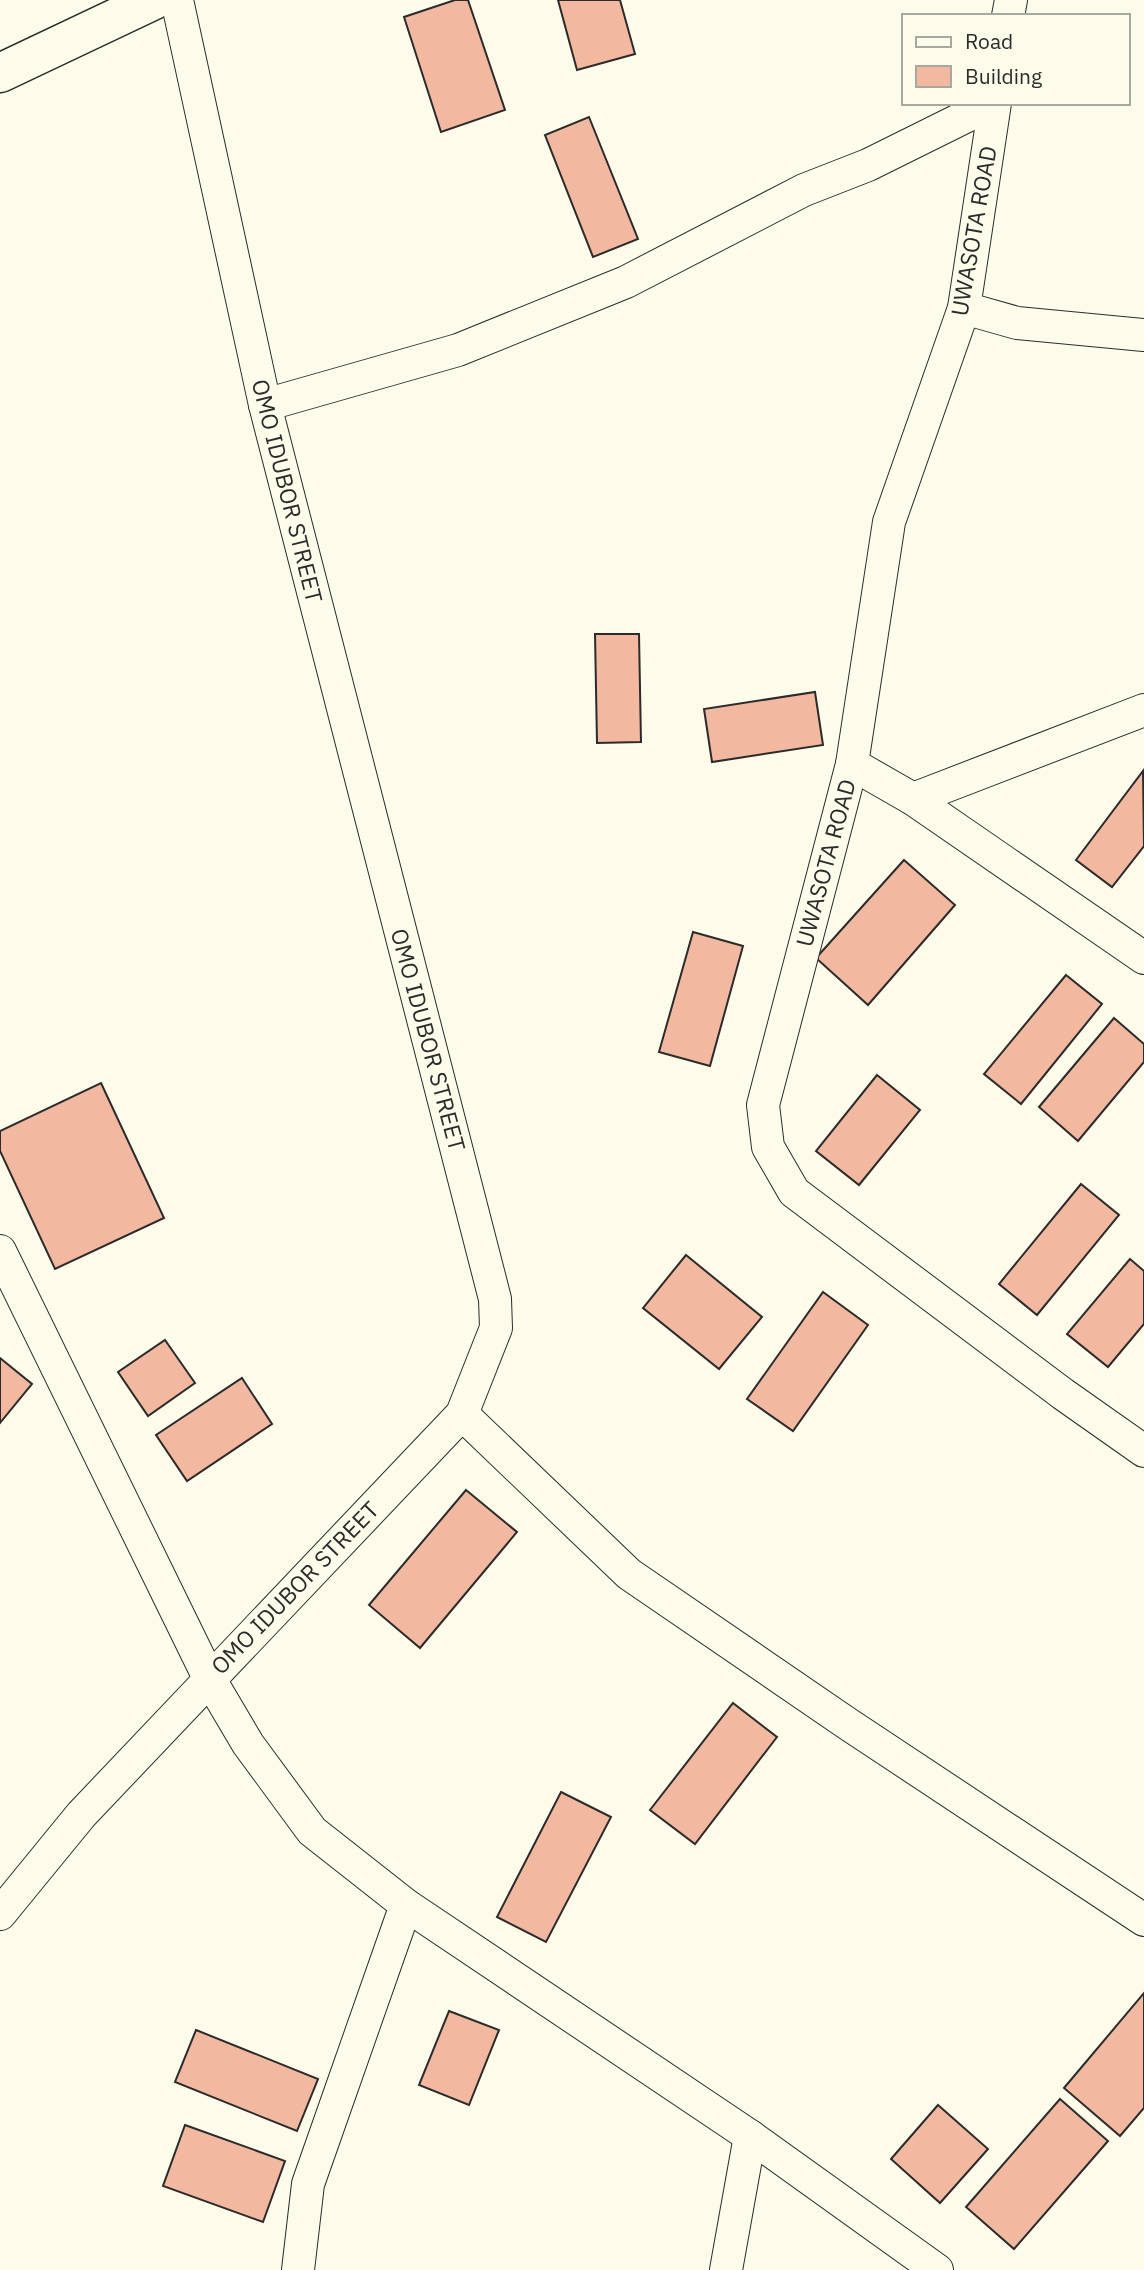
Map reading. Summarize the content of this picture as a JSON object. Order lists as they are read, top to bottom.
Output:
{
  "streets": {
    "street": ["UWASOTA ROAD", "OMO IDUBOR STREET"]
  },
  "legend": ["Road", "Building"]
}
